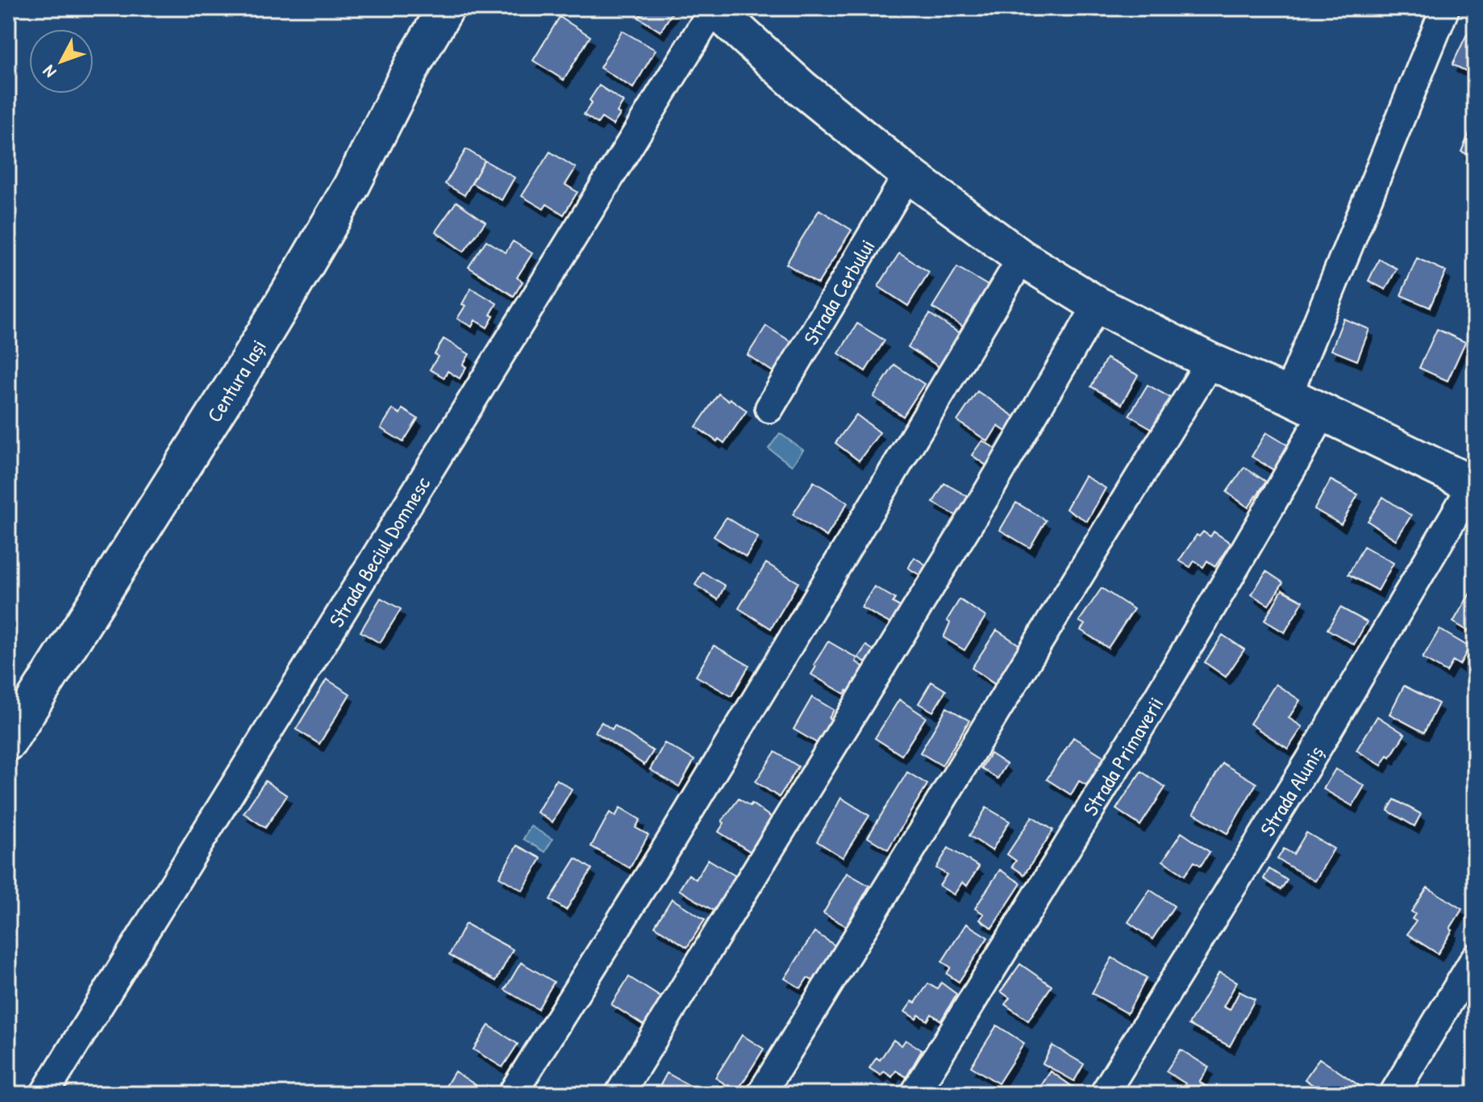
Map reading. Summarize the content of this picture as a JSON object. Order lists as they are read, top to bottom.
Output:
{
  "streets": {
    "main road": ["Centura Iași"],
    "street": [
      "Strada Cerbului",
      "Strada Beciul Domnesc",
      "Strada Primaverii",
      "Strada Aluniș"
    ]
  },
  "north": "bottom left"
}
